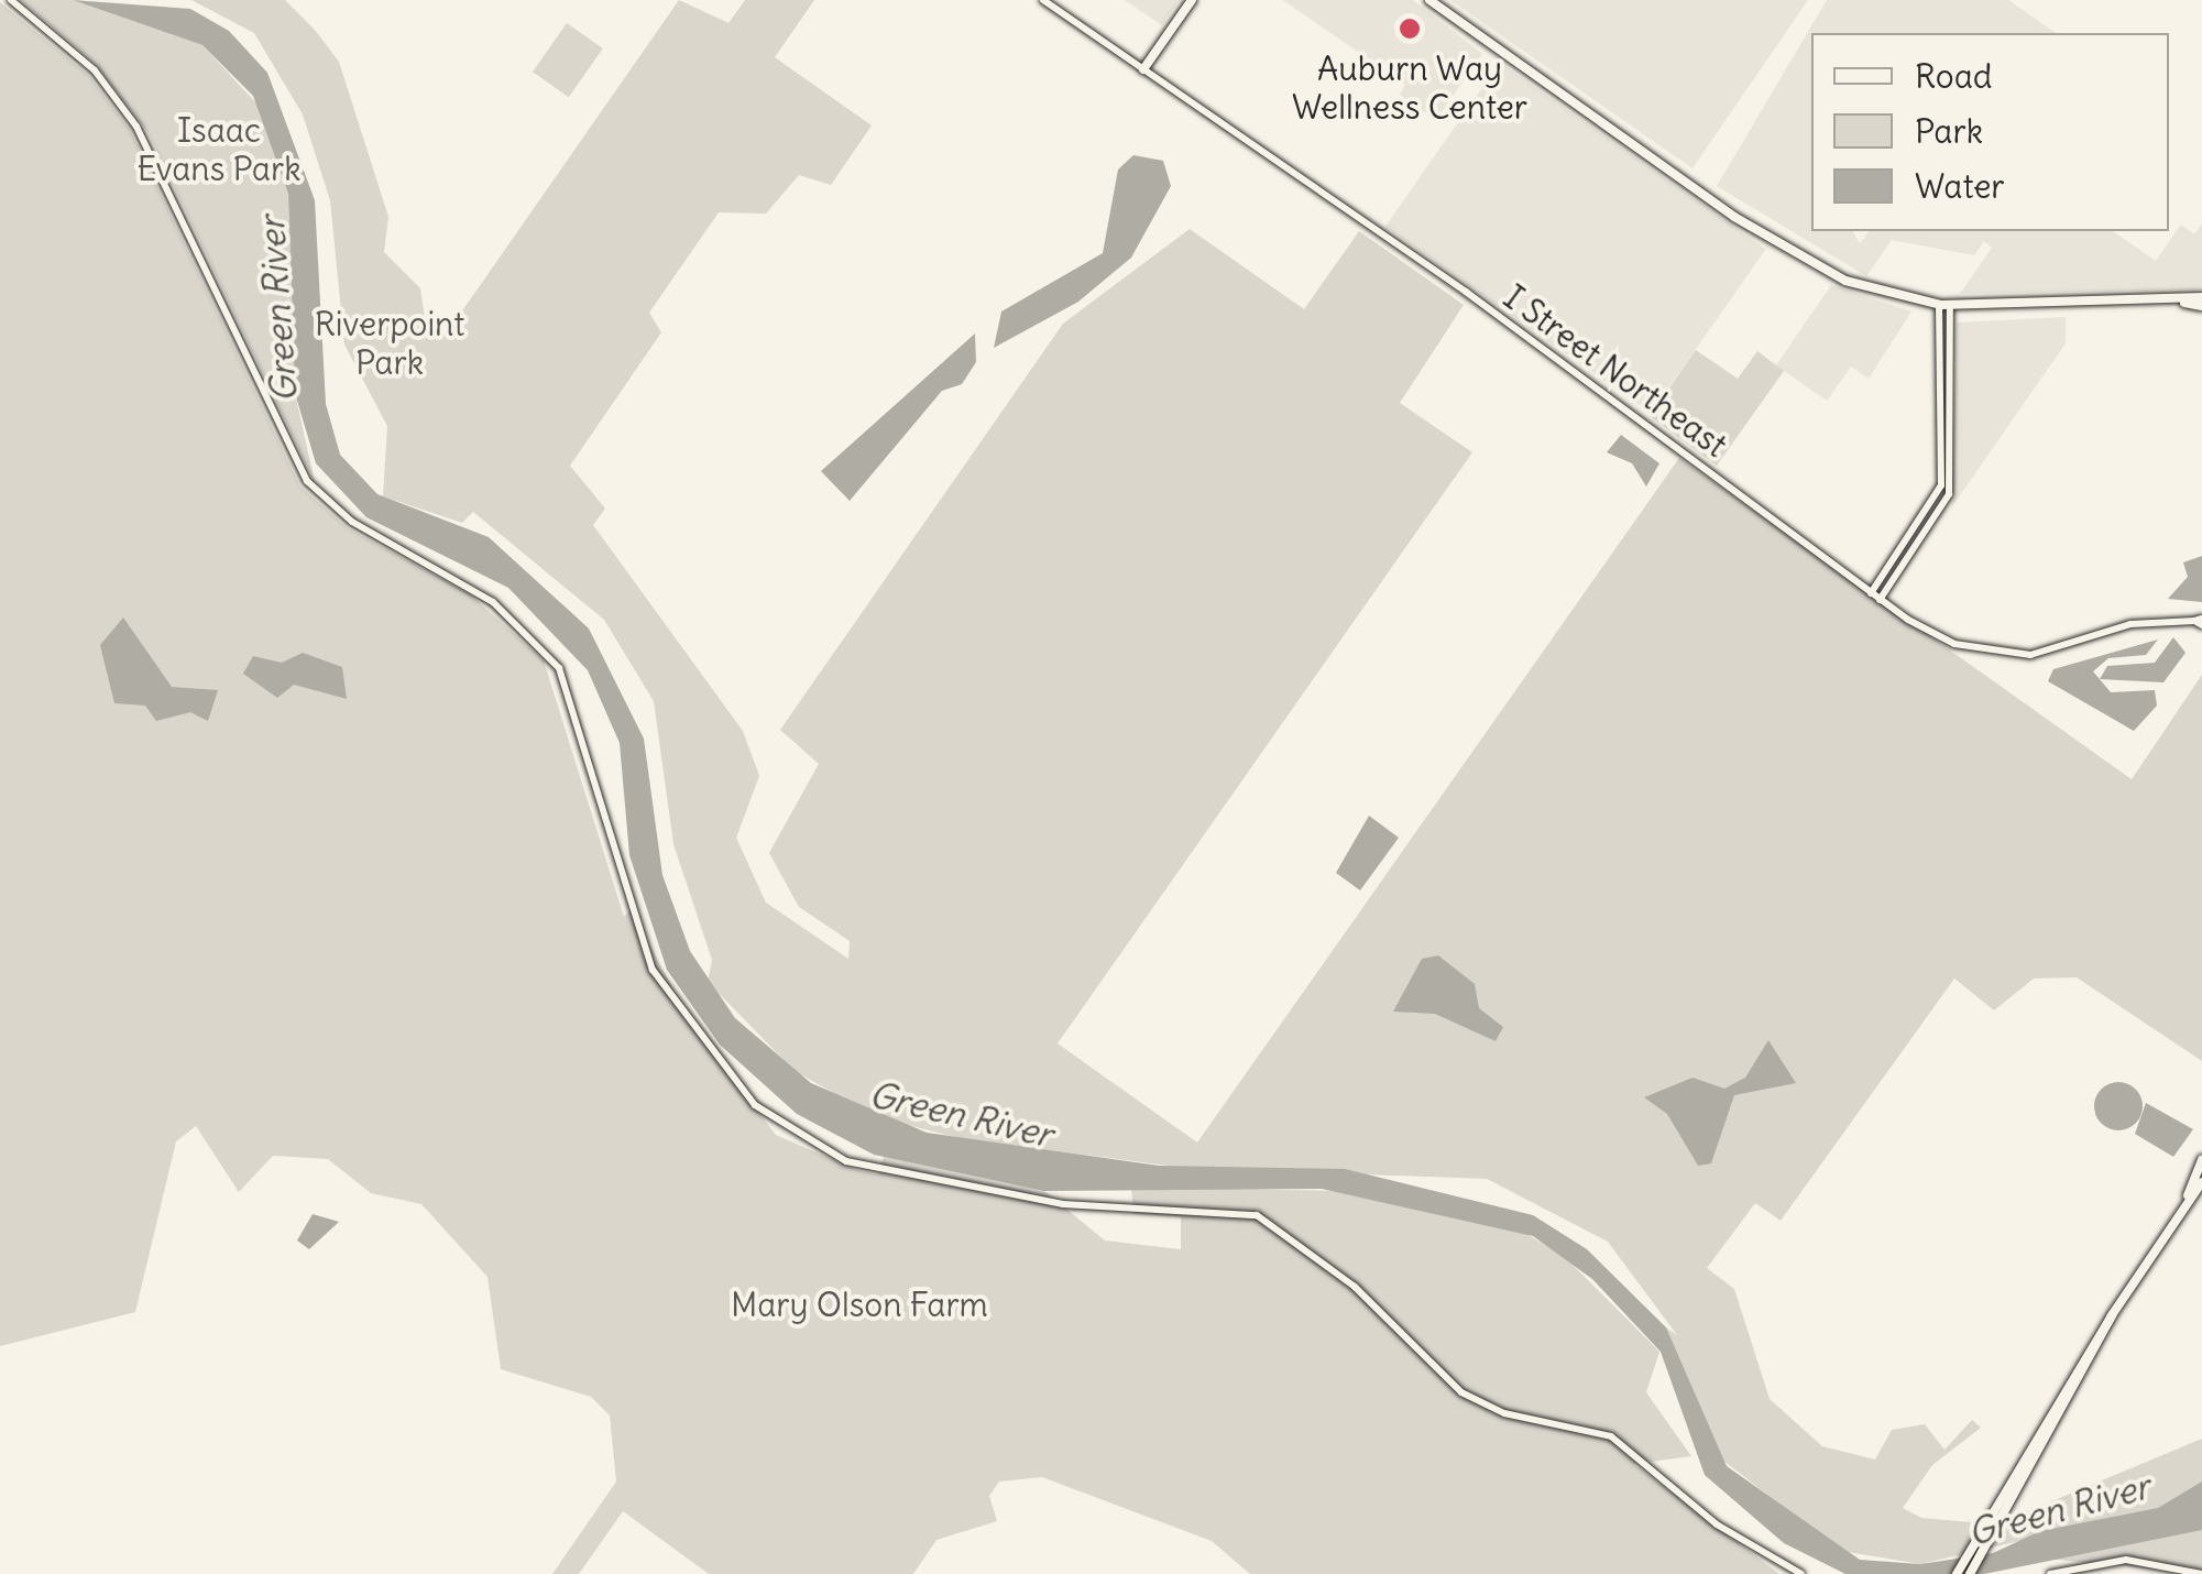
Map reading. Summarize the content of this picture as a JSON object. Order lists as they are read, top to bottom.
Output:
{
  "streets": {
    "street": ["I Street Northeast"]
  },
  "water": ["Green River"],
  "parks": ["Isaac Evans Park", "Riverpoint Park", "Mary Olson Farm"],
  "places": ["Auburn Way Wellness Center"],
  "legend": ["Road", "Park", "Water"]
}
